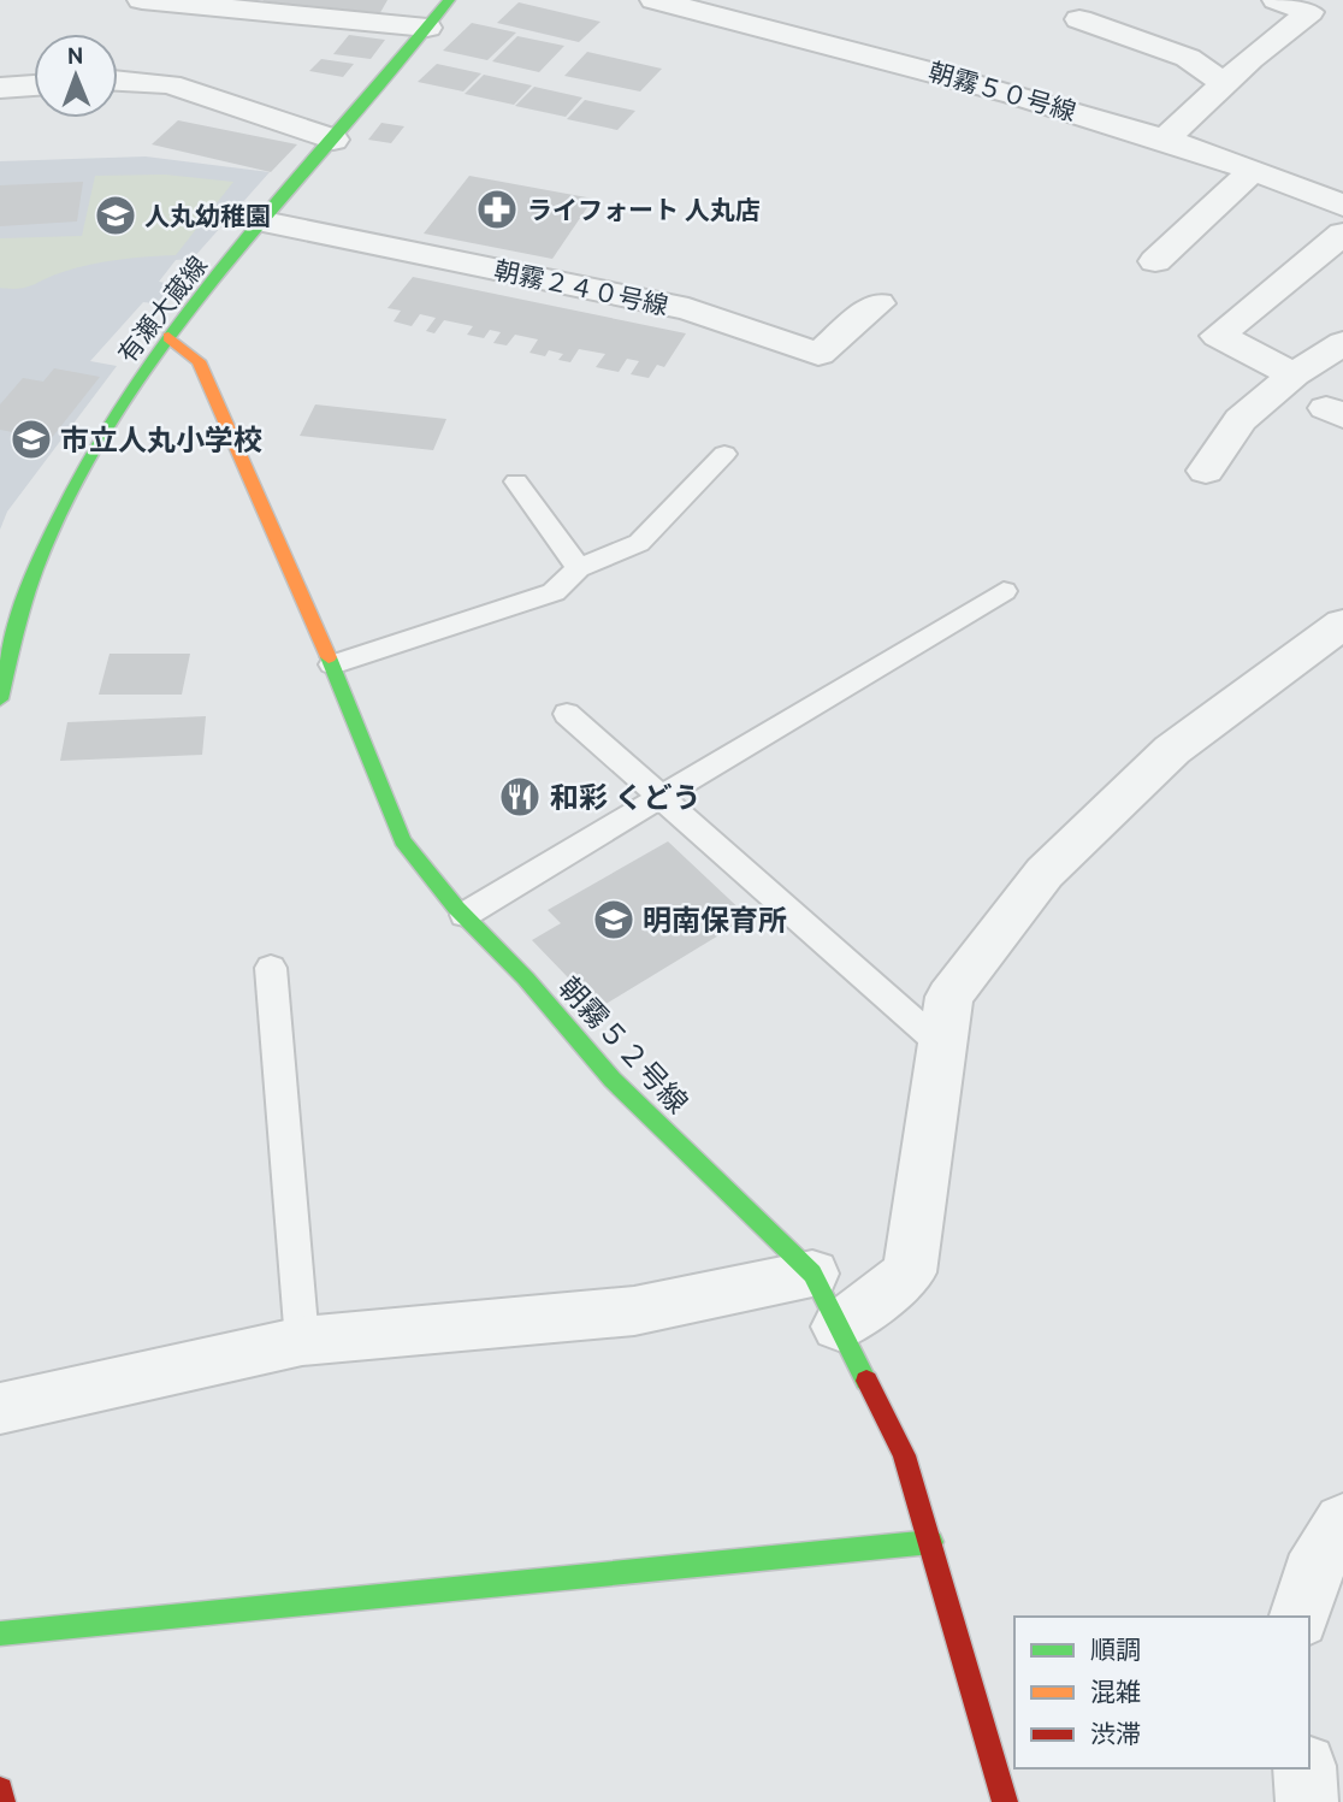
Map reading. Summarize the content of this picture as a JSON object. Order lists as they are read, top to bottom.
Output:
{
  "streets": {
    "street": [
      "朝霧５０号線",
      "朝霧２４０号線",
      "有瀬大蔵線",
      "朝霧５２号線"
    ]
  },
  "crossings": [
    ["朝霧２４０号線", "有瀬大蔵線"],
    ["有瀬大蔵線", "朝霧５２号線"]
  ],
  "places": {
    "pharmacy": ["ライフォート 人丸店"],
    "school or university": ["人丸幼稚園", "市立人丸小学校", "明南保育所"],
    "restaurant": ["和彩 くどう"]
  },
  "legend": ["順調", "混雑", "渋滞"],
  "north": "top"
}
